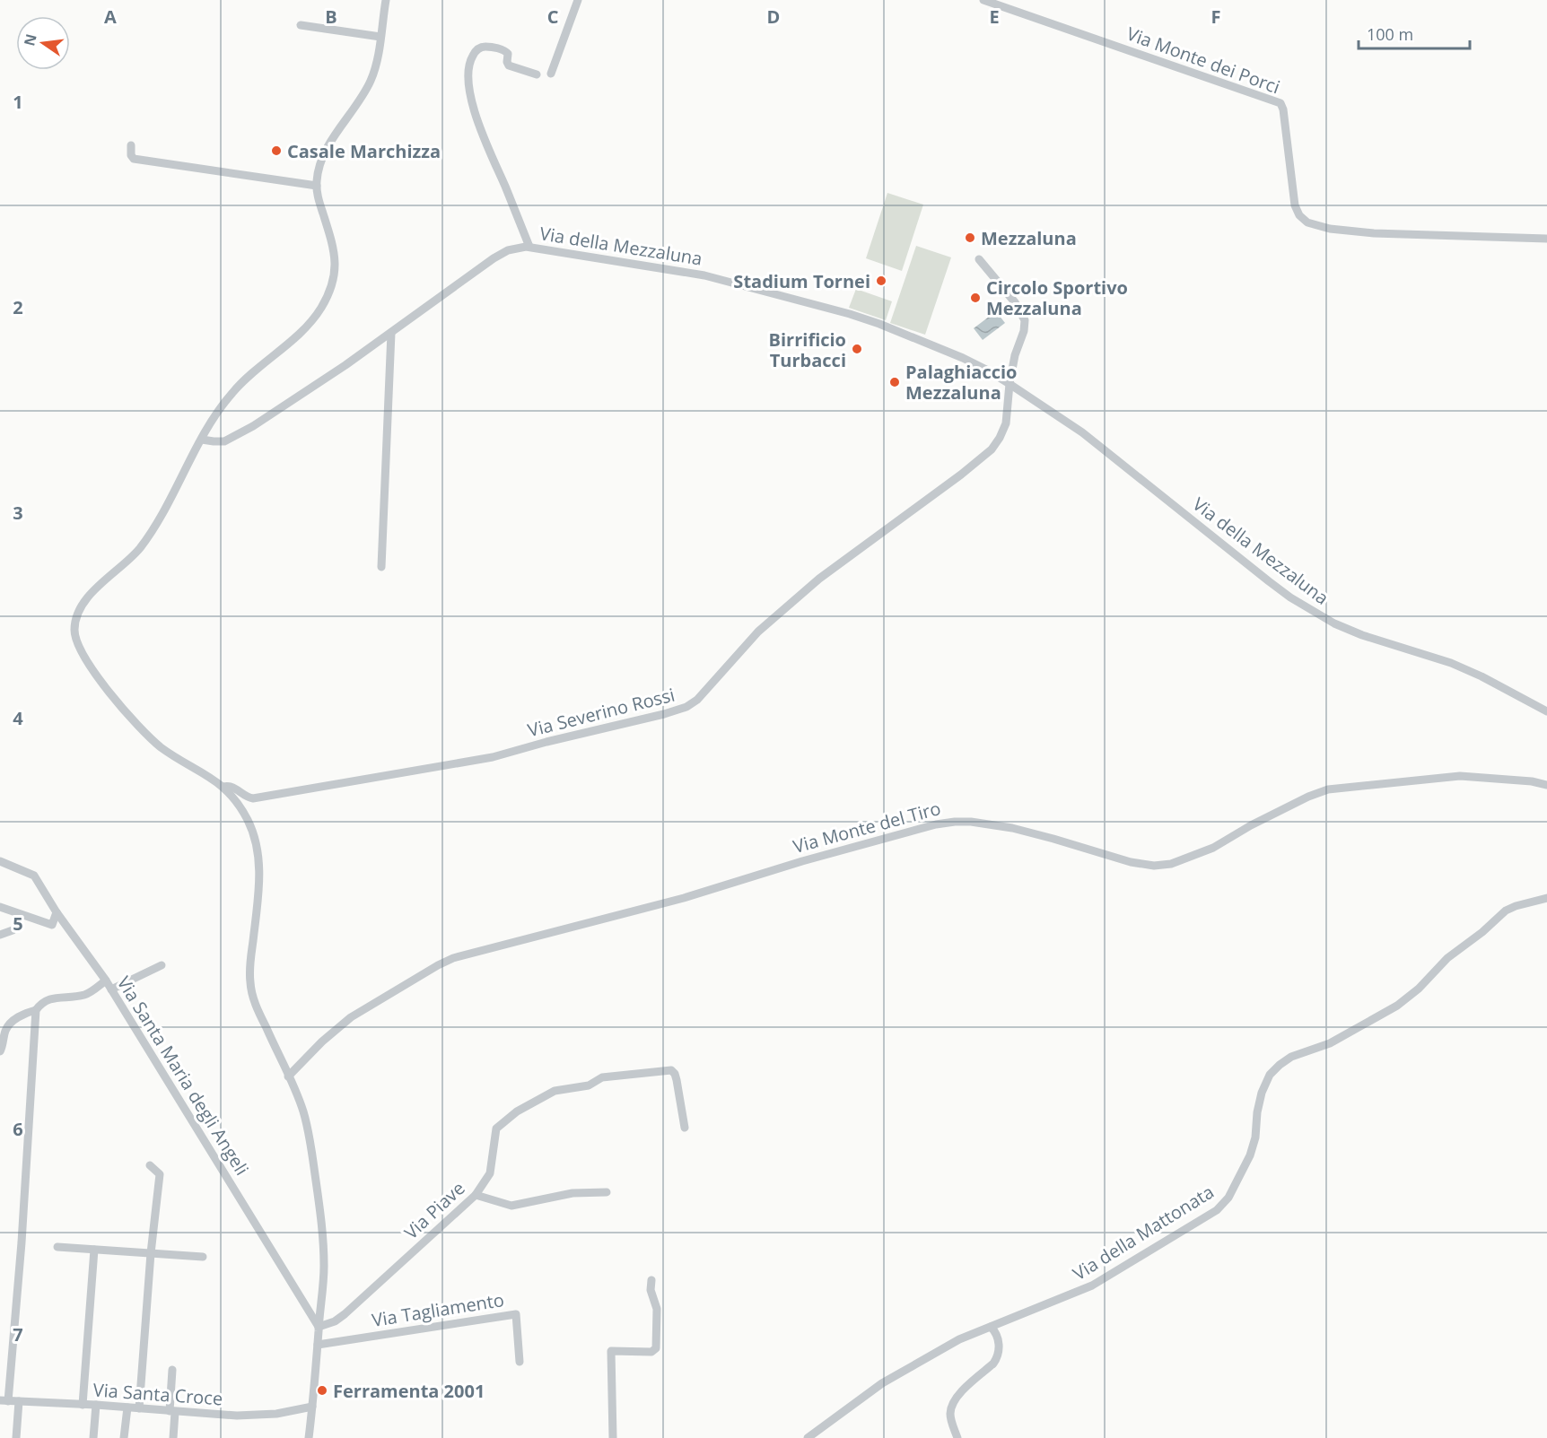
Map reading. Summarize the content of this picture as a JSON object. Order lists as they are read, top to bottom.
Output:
{
  "streets": {
    "street": [
      "Via Monte dei Porci",
      "Via della Mezzaluna",
      "Via Severino Rossi",
      "Via Monte del Tiro",
      "Via Santa Maria degli Angeli",
      "Via Piave",
      "Via della Mattonata",
      "Via Tagliamento",
      "Via Santa Croce"
    ]
  },
  "crossings": [
    ["Via della Mezzaluna", "Via Severino Rossi"],
    ["Via Santa Maria degli Angeli", "Via Piave"]
  ],
  "places": [
    "Casale Marchizza",
    "Mezzaluna",
    "Stadium Tornei",
    "Circolo Sportivo Mezzaluna",
    "Birrificio Turbacci",
    "Palaghiaccio Mezzaluna",
    "Ferramenta 2001"
  ],
  "scale_bar": "100 m",
  "north": "left",
  "grid": {
    "columns": [
      "A",
      "B",
      "C",
      "D",
      "E",
      "F"
    ],
    "rows": [
      "1",
      "2",
      "3",
      "4",
      "5",
      "6",
      "7"
    ]
  }
}
